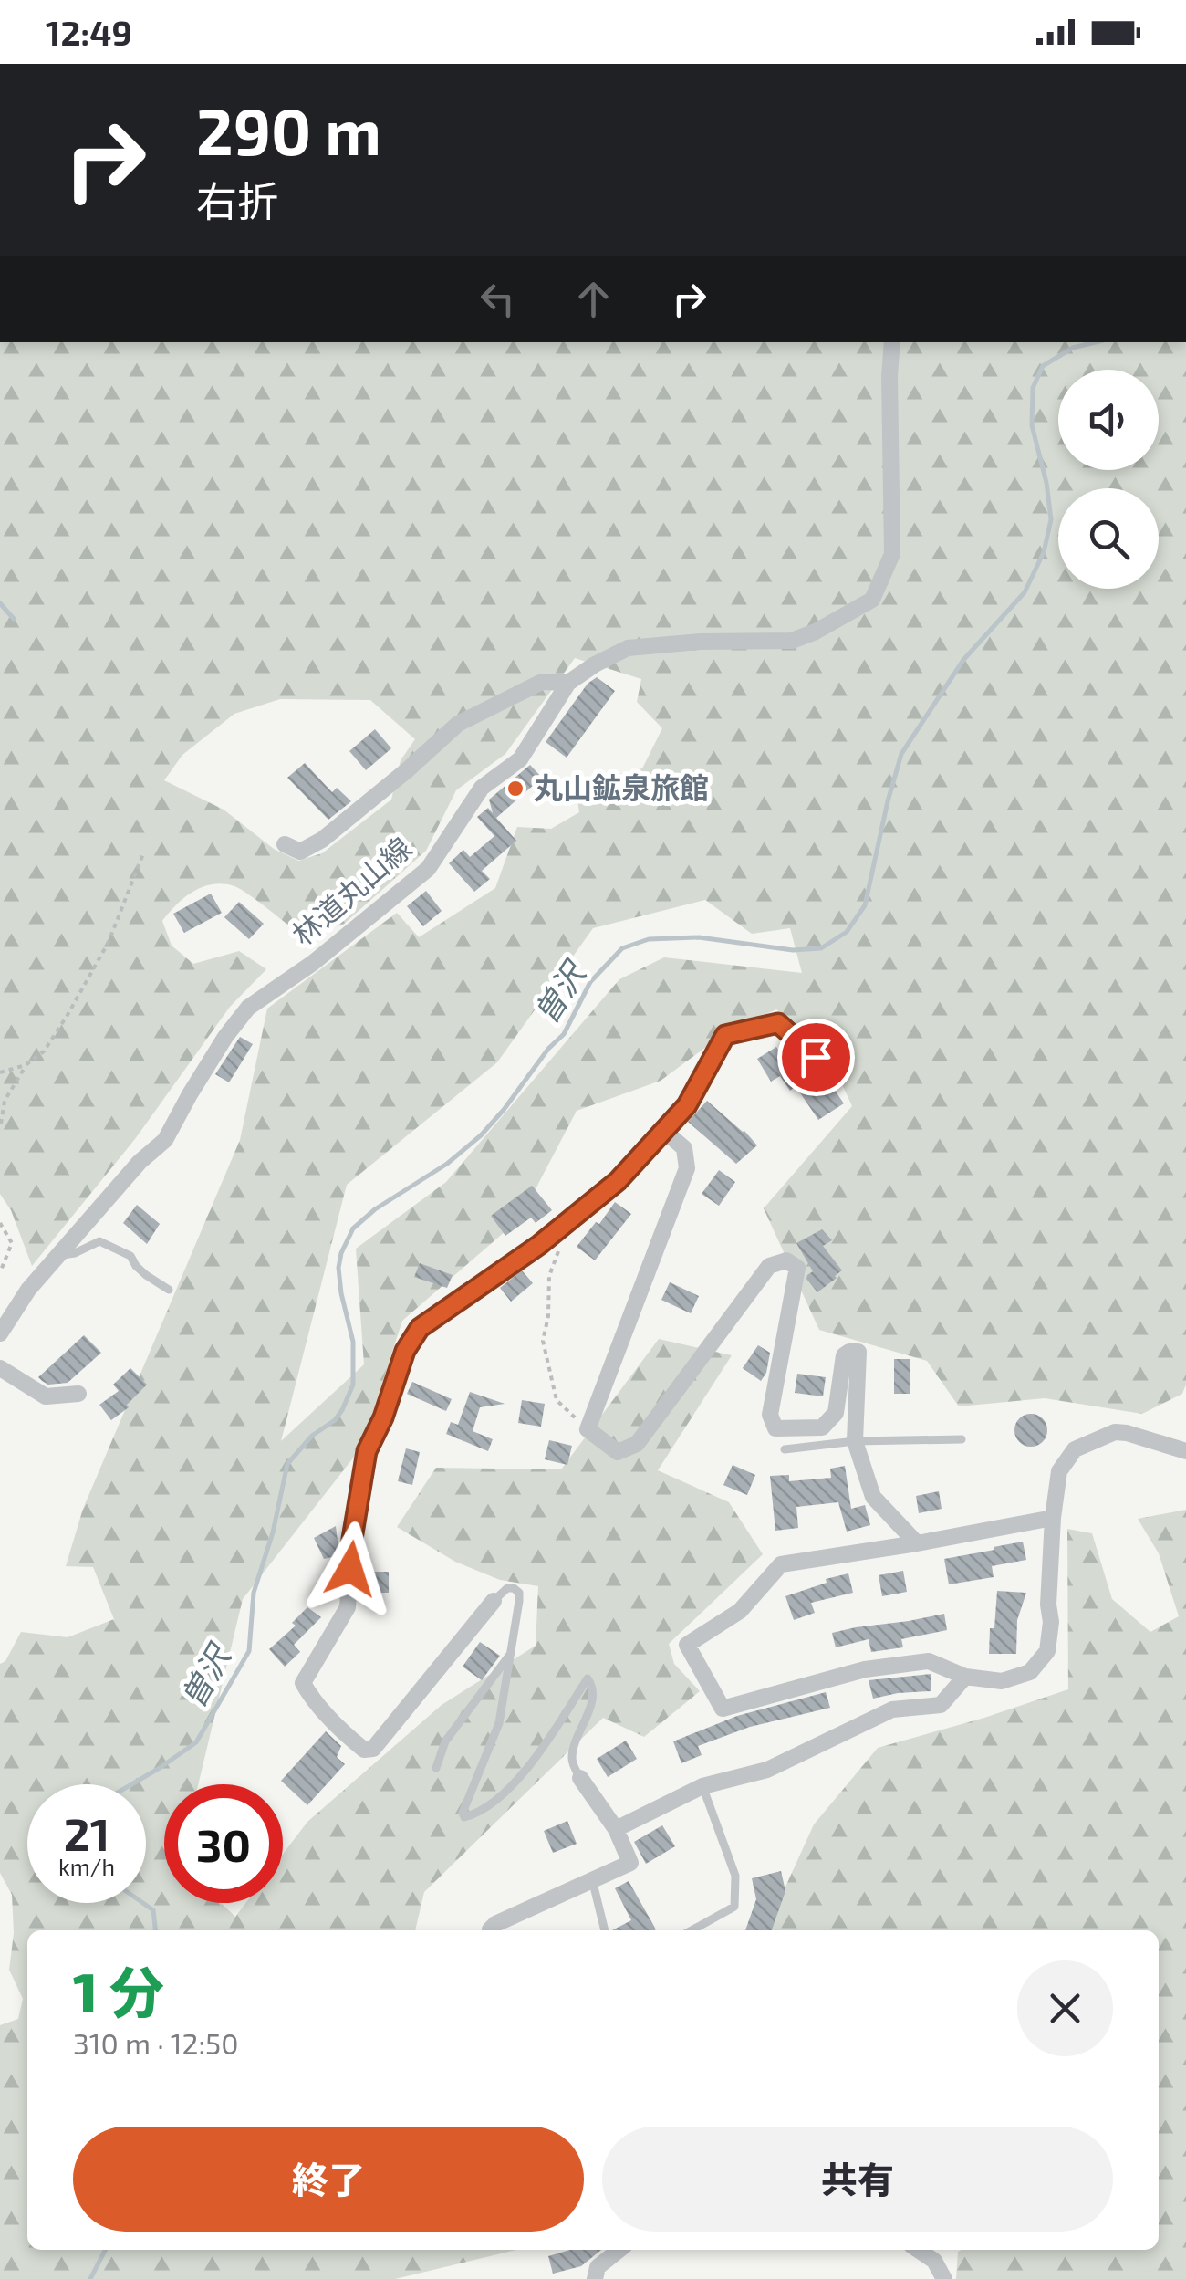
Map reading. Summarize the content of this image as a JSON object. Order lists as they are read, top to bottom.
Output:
{
  "streets": {
    "street": ["林道丸山線"]
  },
  "water": ["曽沢"],
  "places": ["丸山鉱泉旅館"],
  "page": {
    "status": "12:49",
    "turn": ["290 m", "右折"],
    "speed": "21 km/h",
    "limit": "30",
    "heading": ["1 分", "310 m · 12:50"],
    "buttons": ["終了", "共有"]
  }
}
